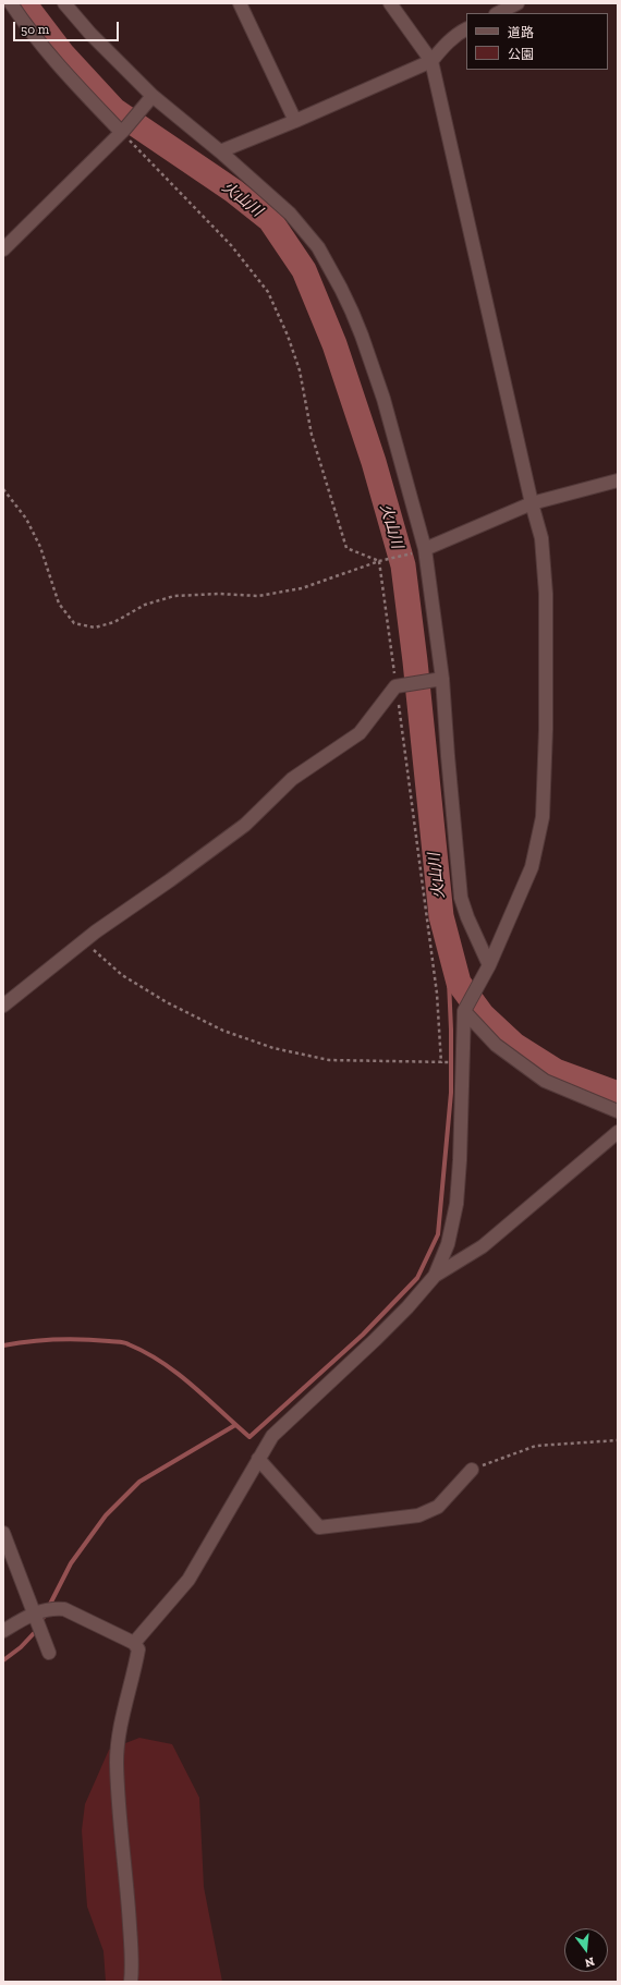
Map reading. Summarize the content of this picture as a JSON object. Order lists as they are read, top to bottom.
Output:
{
  "water": ["火山川"],
  "legend": ["道路", "公園"],
  "scale_bar": "50 m",
  "north": "bottom"
}
